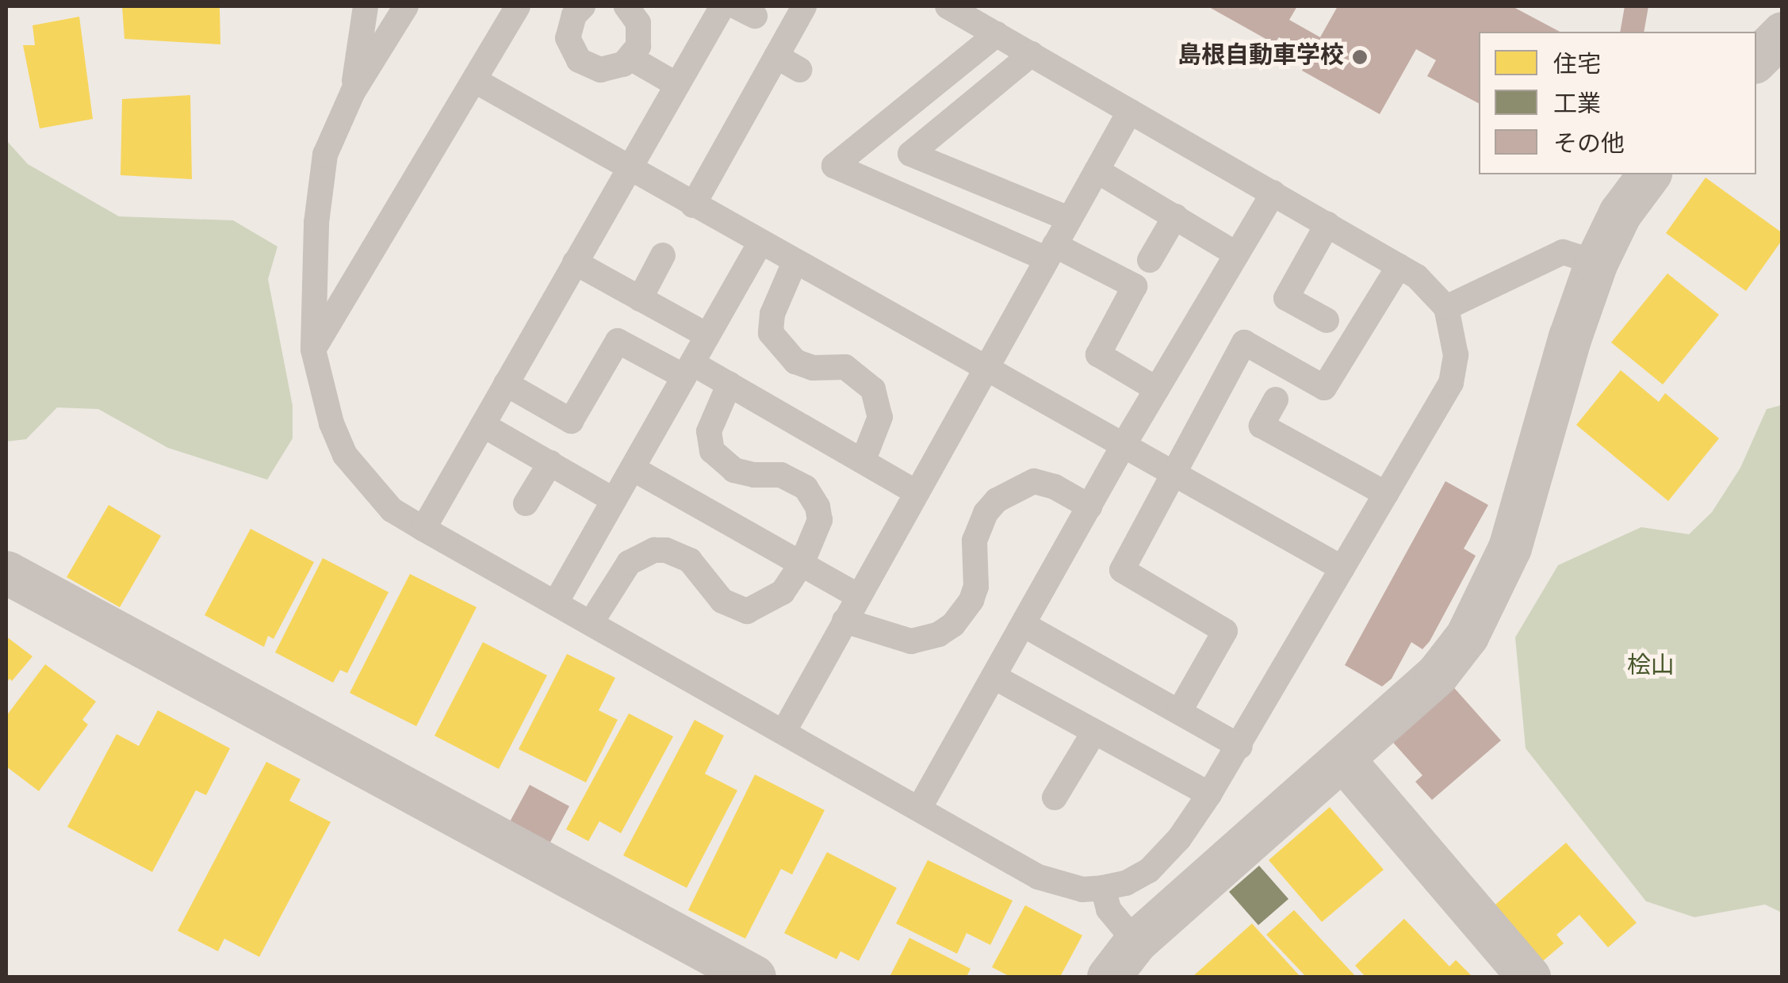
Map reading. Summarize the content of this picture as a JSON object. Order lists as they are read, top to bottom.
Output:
{
  "parks": ["桧山"],
  "places": ["島根自動車学校"],
  "legend": ["住宅", "工業", "その他"]
}
